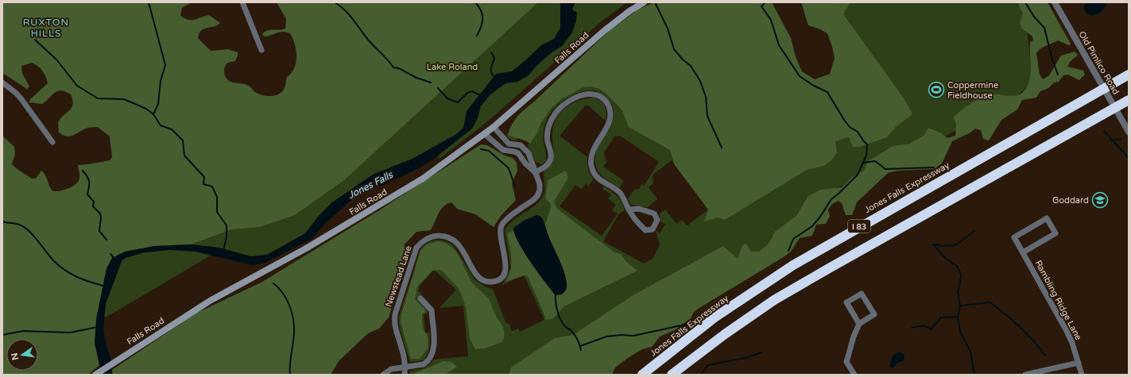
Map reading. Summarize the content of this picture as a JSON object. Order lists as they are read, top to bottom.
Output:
{
  "streets": {
    "highway": ["Jones Falls Expressway", "I 83"],
    "main road": ["Falls Road"],
    "street": ["Old Pimlico Road", "Newstead Lane", "Rambling Ridge Lane"]
  },
  "crossings": [
    ["Falls Road", "Newstead Lane"]
  ],
  "districts": ["RUXTON HILLS"],
  "water": ["Jones Falls"],
  "parks": ["Lake Roland"],
  "places": {
    "sports": ["Coppermine Fieldhouse"],
    "school or university": ["Goddard"]
  },
  "north": "left"
}
